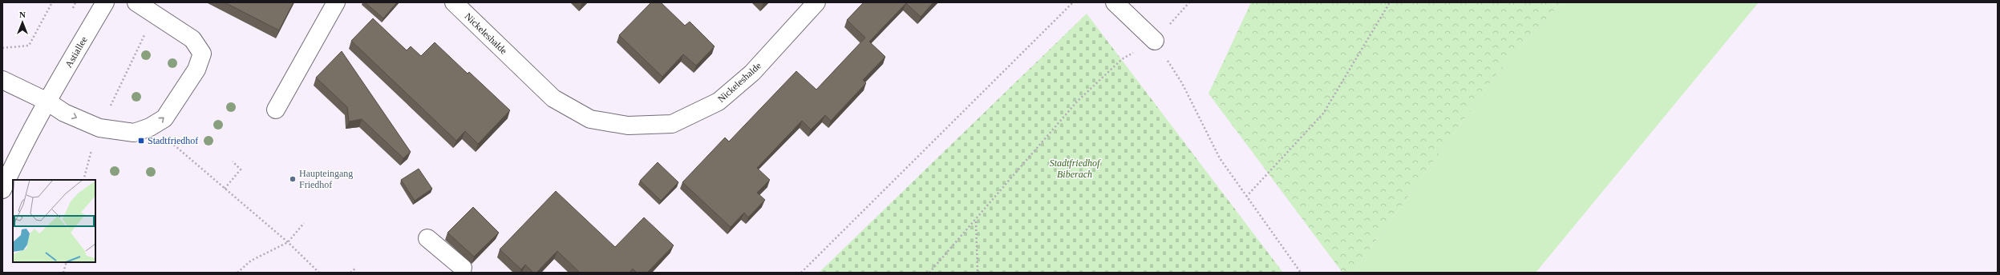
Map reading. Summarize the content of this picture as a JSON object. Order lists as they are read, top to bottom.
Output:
{
  "streets": {
    "street": ["Nickeleshalde", "Astiallee"]
  },
  "parks": ["Stadtfriedhof Biberach"],
  "places": {
    "transit": ["Stadtfriedhof"],
    "other": ["Haupteingang Friedhof"]
  },
  "north": "top"
}
